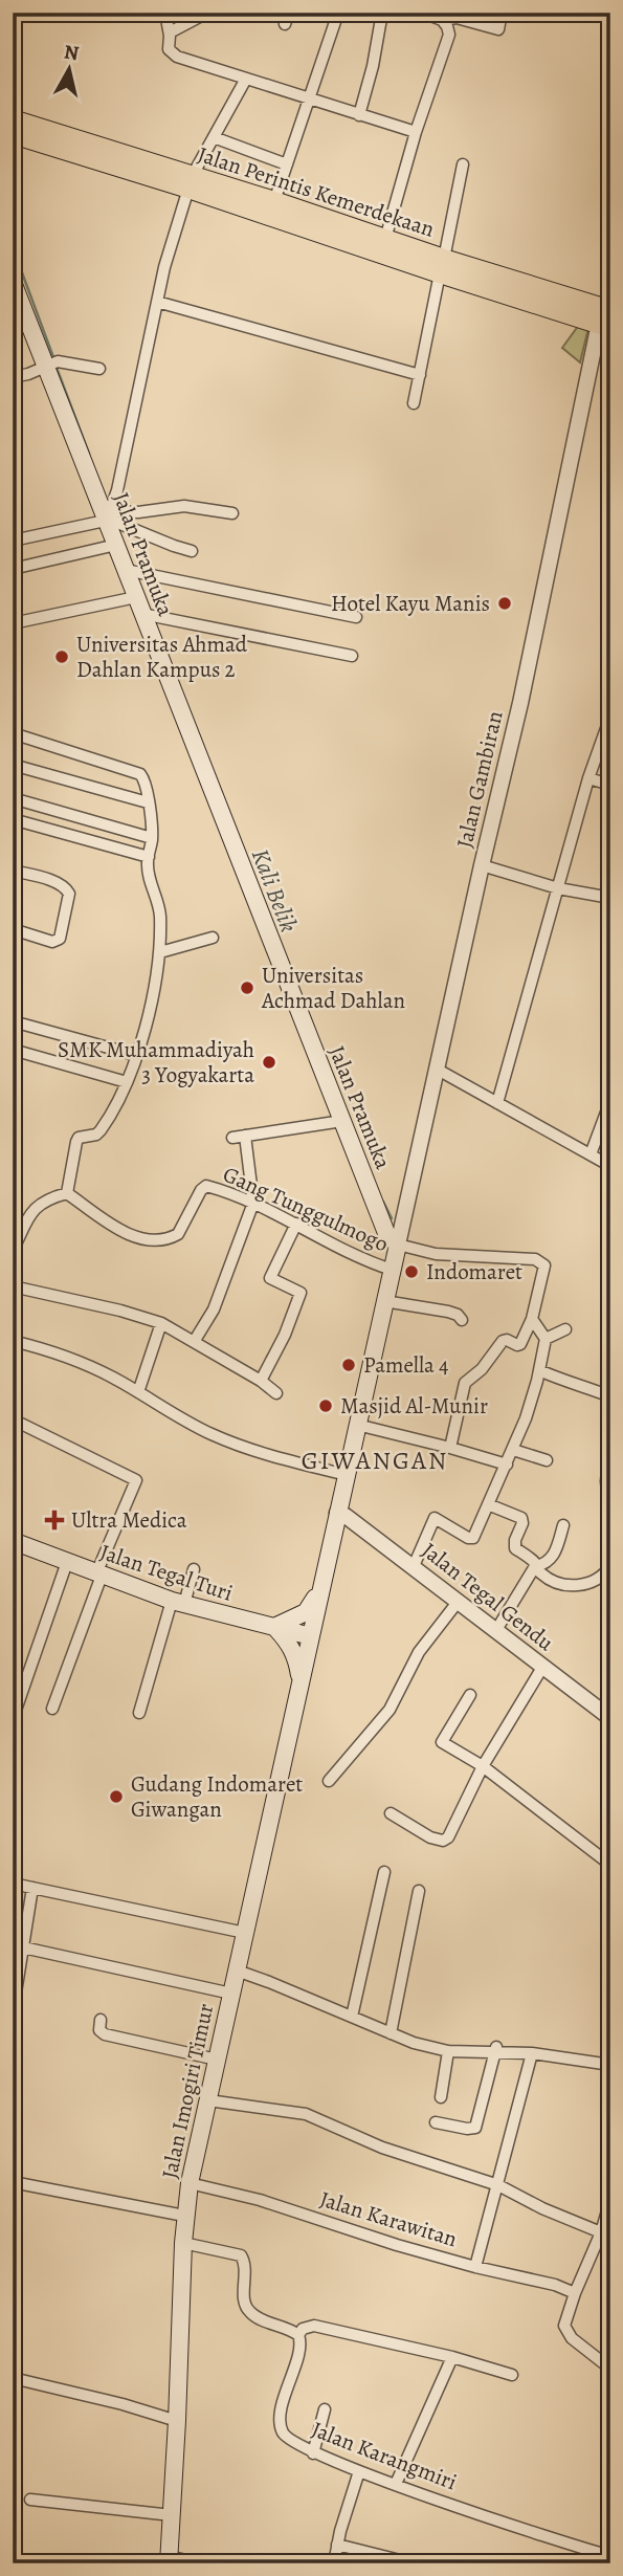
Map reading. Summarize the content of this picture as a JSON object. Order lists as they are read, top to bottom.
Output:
{
  "streets": {
    "main road": [
      "Jalan Perintis Kemerdekaan",
      "Jalan Pramuka",
      "Jalan Tegal Turi",
      "Jalan Imogiri Timur"
    ],
    "street": [
      "Jalan Gambiran",
      "Gang Tunggulmogo",
      "Jalan Tegal Gendu",
      "Jalan Karawitan",
      "Jalan Karangmiri"
    ]
  },
  "crossings": [
    ["Jalan Perintis Kemerdekaan", "Jalan Gambiran"],
    ["Jalan Pramuka", "Jalan Gambiran"],
    ["Jalan Tegal Turi", "Jalan Imogiri Timur"],
    ["Jalan Imogiri Timur", "Jalan Karawitan"]
  ],
  "districts": ["GIWANGAN"],
  "water": ["Kali Belik"],
  "places": {
    "other": [
      "Hotel Kayu Manis",
      "Universitas Ahmad Dahlan Kampus 2",
      "Universitas Achmad Dahlan",
      "SMK Muhammadiyah 3 Yogyakarta",
      "Indomaret",
      "Pamella 4",
      "Masjid Al-Munir",
      "Gudang Indomaret Giwangan"
    ],
    "health": ["Ultra Medica"]
  },
  "north": "top"
}
